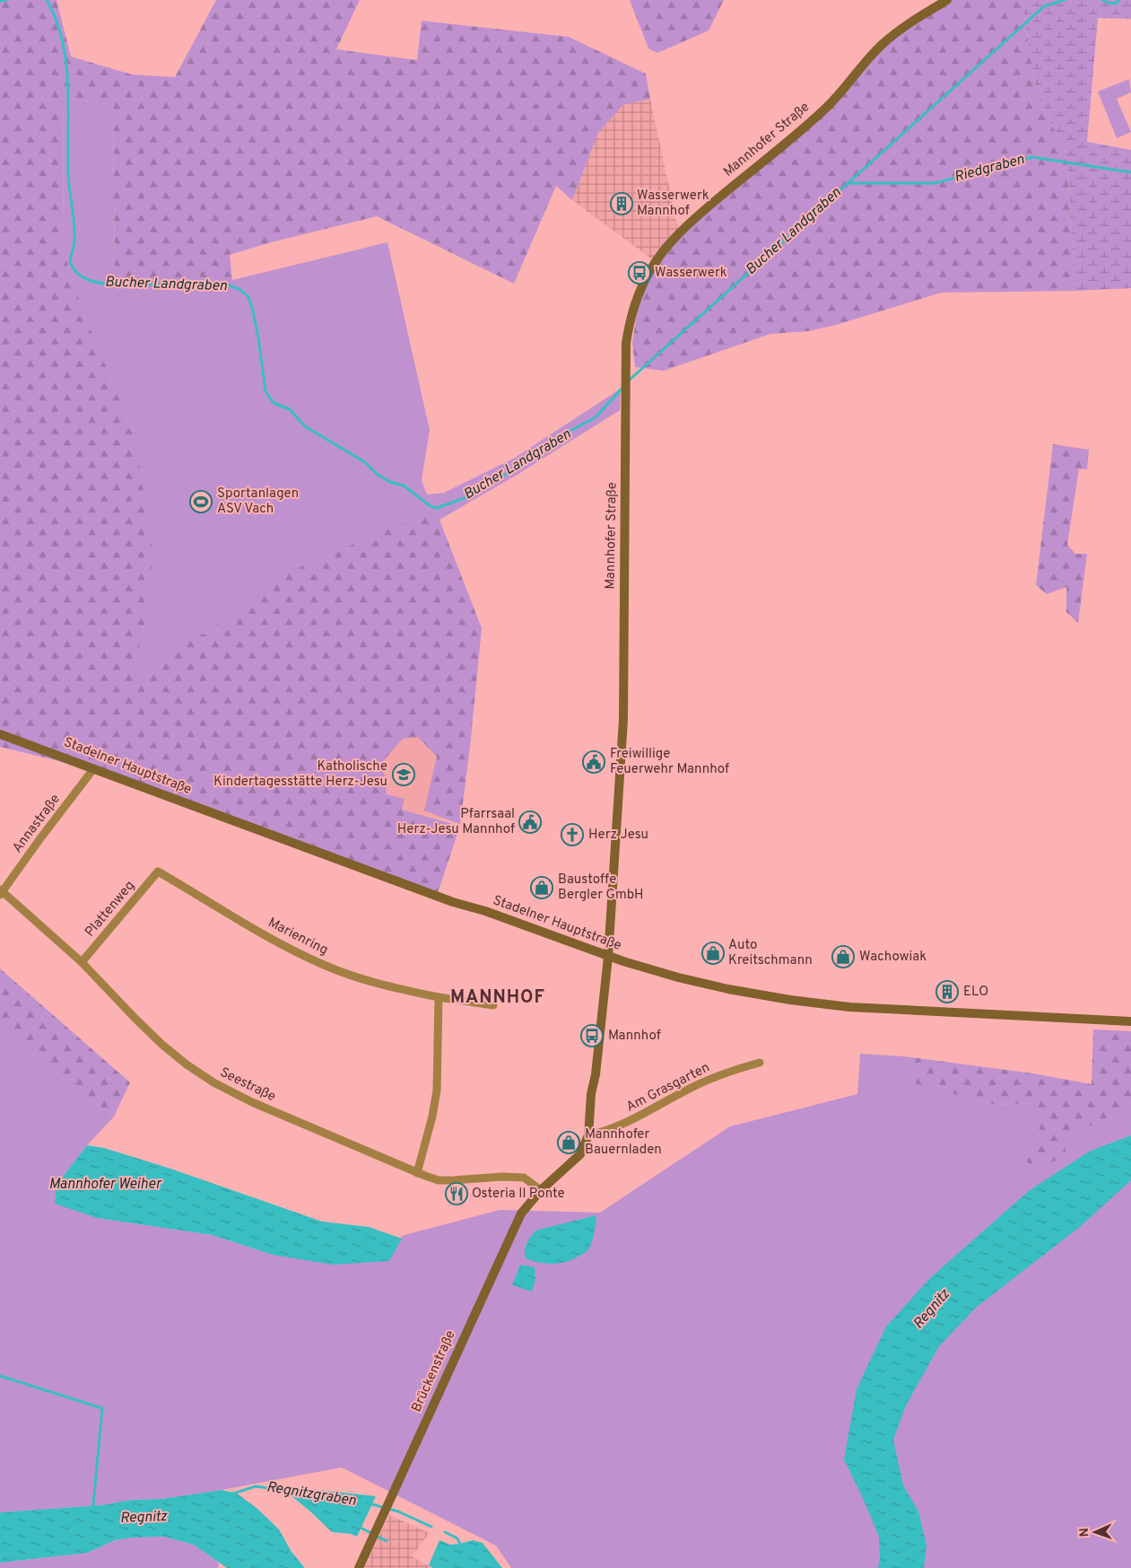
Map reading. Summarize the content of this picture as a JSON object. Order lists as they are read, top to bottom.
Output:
{
  "streets": {
    "main road": ["Mannhofer Straße", "Stadelner Hauptstraße", "Brückenstraße"],
    "street": [
      "Annastraße",
      "Plattenweg",
      "Marienring",
      "Seestraße",
      "Am Grasgarten"
    ]
  },
  "crossings": [
    ["Mannhofer Straße", "Stadelner Hauptstraße"],
    ["Mannhofer Straße", "Seestraße"],
    ["Mannhofer Straße", "Am Grasgarten"],
    ["Mannhofer Straße", "Brückenstraße"],
    ["Stadelner Hauptstraße", "Annastraße"],
    ["Annastraße", "Seestraße"],
    ["Plattenweg", "Marienring"],
    ["Plattenweg", "Seestraße"],
    ["Seestraße", "Brückenstraße"]
  ],
  "districts": ["MANNHOF"],
  "water": [
    "Riedgraben",
    "Bucher Landgraben",
    "Mannhofer Weiher",
    "Regnitz",
    "Regnitzgraben"
  ],
  "places": {
    "building": ["Wasserwerk Mannhof", "ELO"],
    "bus stop": ["Wasserwerk", "Mannhof"],
    "sports": ["Sportanlagen ASV Vach"],
    "public building": ["Freiwillige Feuerwehr Mannhof", "Pfarrsaal Herz-Jesu Mannhof"],
    "school or university": ["Katholische Kindertagesstätte Herz-Jesu"],
    "church": ["Herz Jesu"],
    "shop": [
      "Baustoffe Bergler GmbH",
      "Auto Kreitschmann",
      "Wachowiak",
      "Mannhofer Bauernladen"
    ],
    "restaurant": ["Osteria Il Ponte"]
  },
  "north": "left"
}
